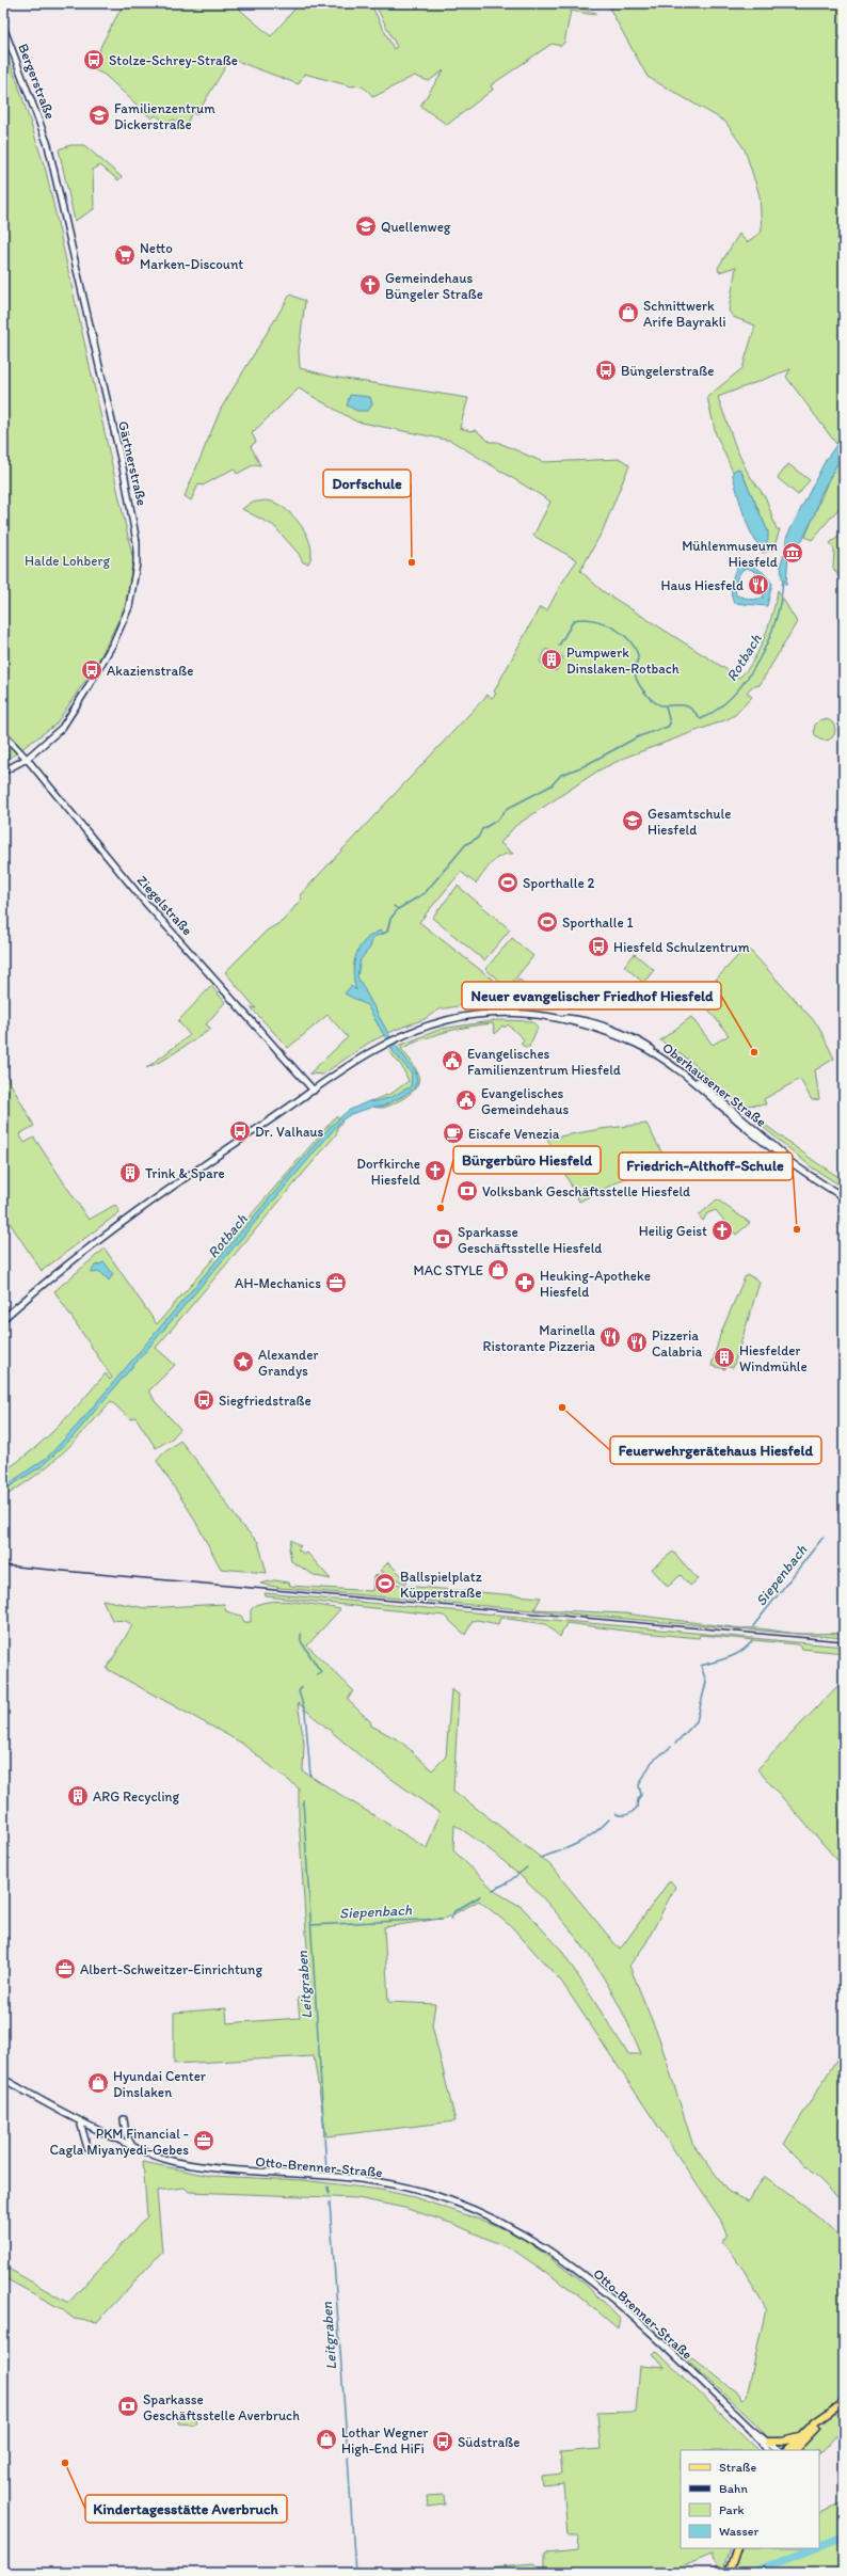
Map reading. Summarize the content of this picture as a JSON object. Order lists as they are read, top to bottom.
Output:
{
  "streets": {
    "main road": [
      "Bergerstraße",
      "Gärtnerstraße",
      "Ziegelstraße",
      "Oberhausener Straße",
      "Otto-Brenner-Straße"
    ]
  },
  "crossings": [
    ["Bergerstraße", "Gärtnerstraße"],
    ["Gärtnerstraße", "Ziegelstraße"],
    ["Ziegelstraße", "Oberhausener Straße"]
  ],
  "water": ["Rotbach", "Siepenbach", "Leitgraben"],
  "parks": ["Halde Lohberg"],
  "places": {
    "bus stop": [
      "Stolze-Schrey-Straße",
      "Büngelerstraße",
      "Akazienstraße",
      "Hiesfeld Schulzentrum",
      "Dr. Valhaus",
      "Siegfriedstraße",
      "Südstraße"
    ],
    "school or university": ["Familienzentrum Dickerstraße", "Quellenweg", "Gesamtschule Hiesfeld"],
    "supermarket": ["Netto Marken-Discount"],
    "church": ["Gemeindehaus Büngeler Straße", "Dorfkirche Hiesfeld", "Heilig Geist"],
    "shop": [
      "Schnittwerk Arife Bayrakli",
      "MAC STYLE",
      "Hyundai Center Dinslaken",
      "Lothar Wegner High-End HiFi"
    ],
    "museum": ["Mühlenmuseum Hiesfeld"],
    "other": [
      "Dorfschule",
      "Neuer evangelischer Friedhof Hiesfeld",
      "Bürgerbüro Hiesfeld",
      "Friedrich-Althoff-Schule",
      "Feuerwehrgerätehaus Hiesfeld",
      "Kindertagesstätte Averbruch"
    ],
    "restaurant": ["Haus Hiesfeld", "Marinella Ristorante Pizzeria", "Pizzeria Calabria"],
    "building": [
      "Pumpwerk Dinslaken-Rotbach",
      "Trink & Spare",
      "Hiesfelder Windmühle",
      "ARG Recycling"
    ],
    "sports": ["Sporthalle 2", "Sporthalle 1", "Ballspielplatz Küpperstraße"],
    "public building": ["Evangelisches Familienzentrum Hiesfeld", "Evangelisches Gemeindehaus"],
    "cafe": ["Eiscafe Venezia"],
    "bank": ["Volksbank Geschäftsstelle Hiesfeld", "Sparkasse Geschäftsstelle Hiesfeld", "Sparkasse Geschäftsstelle Averbruch"],
    "office": ["AH-Mechanics", "Albert-Schweitzer-Einrichtung", "PKM Financial - Cagla Miyanyedi-Gebes"],
    "pharmacy": ["Heuking-Apotheke Hiesfeld"],
    "place": ["Alexander Grandys"]
  },
  "legend": [
    "Straße",
    "Bahn",
    "Park",
    "Wasser"
  ]
}
